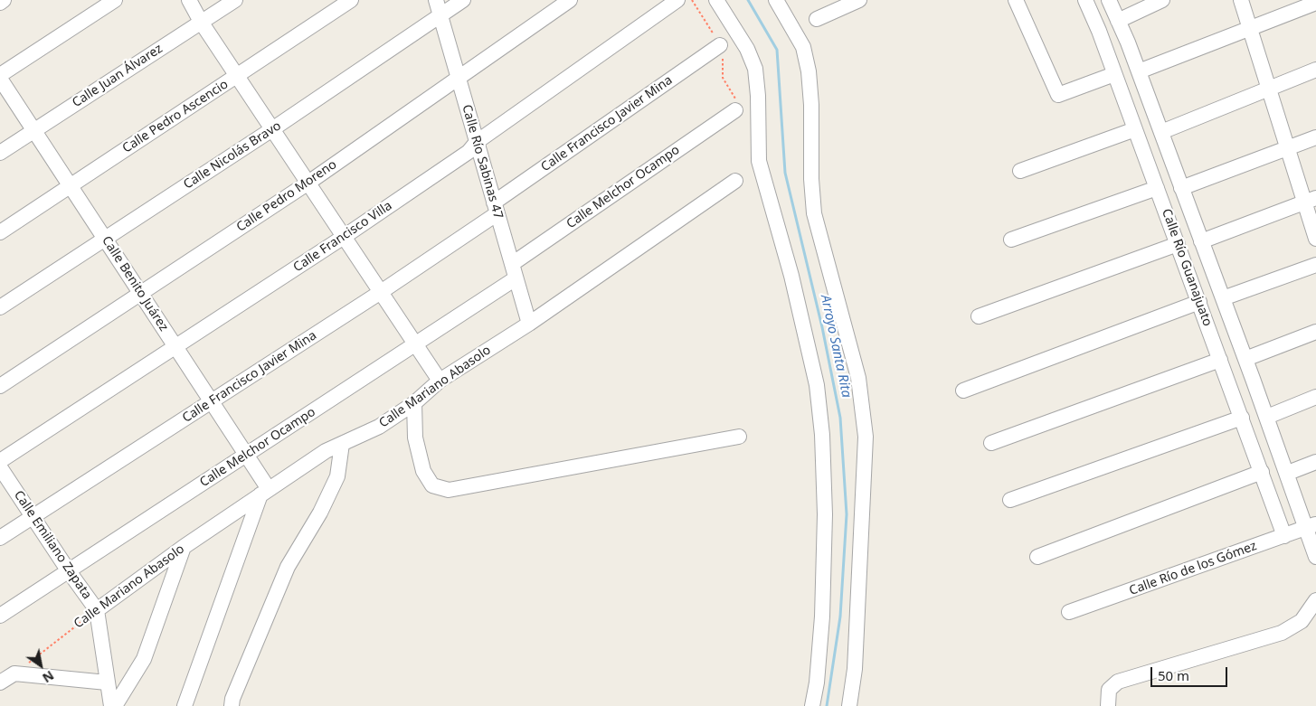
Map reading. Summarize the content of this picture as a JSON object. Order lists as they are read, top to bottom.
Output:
{
  "streets": {
    "street": [
      "Calle Juan Álvarez",
      "Calle Pedro Ascencio",
      "Calle Francisco Javier Mina",
      "Calle Nicolás Bravo",
      "Calle Río Sabinas 47",
      "Calle Melchor Ocampo",
      "Calle Pedro Moreno",
      "Calle Francisco Villa",
      "Calle Río Guanajuato",
      "Calle Benito Juárez",
      "Calle Mariano Abasolo",
      "Calle Emiliano Zapata",
      "Calle Río de los Gómez"
    ]
  },
  "crossings": [
    ["Calle Juan Álvarez", "Calle Benito Juárez"],
    ["Calle Pedro Ascencio", "Calle Benito Juárez"],
    ["Calle Francisco Javier Mina", "Calle Río Sabinas 47"],
    ["Calle Francisco Javier Mina", "Calle Benito Juárez"],
    ["Calle Francisco Javier Mina", "Calle Emiliano Zapata"],
    ["Calle Nicolás Bravo", "Calle Río Sabinas 47"],
    ["Calle Nicolás Bravo", "Calle Benito Juárez"],
    ["Calle Río Sabinas 47", "Calle Melchor Ocampo"],
    ["Calle Río Sabinas 47", "Calle Pedro Moreno"],
    ["Calle Río Sabinas 47", "Calle Francisco Villa"],
    ["Calle Río Sabinas 47", "Calle Mariano Abasolo"],
    ["Calle Melchor Ocampo", "Calle Benito Juárez"],
    ["Calle Melchor Ocampo", "Calle Emiliano Zapata"],
    ["Calle Pedro Moreno", "Calle Benito Juárez"],
    ["Calle Francisco Villa", "Calle Benito Juárez"],
    ["Calle Río Guanajuato", "Calle Río de los Gómez"],
    ["Calle Benito Juárez", "Calle Mariano Abasolo"],
    ["Calle Mariano Abasolo", "Calle Emiliano Zapata"]
  ],
  "water": ["Arroyo Santa Rita"],
  "scale_bar": "50 m",
  "north": "bottom right"
}
